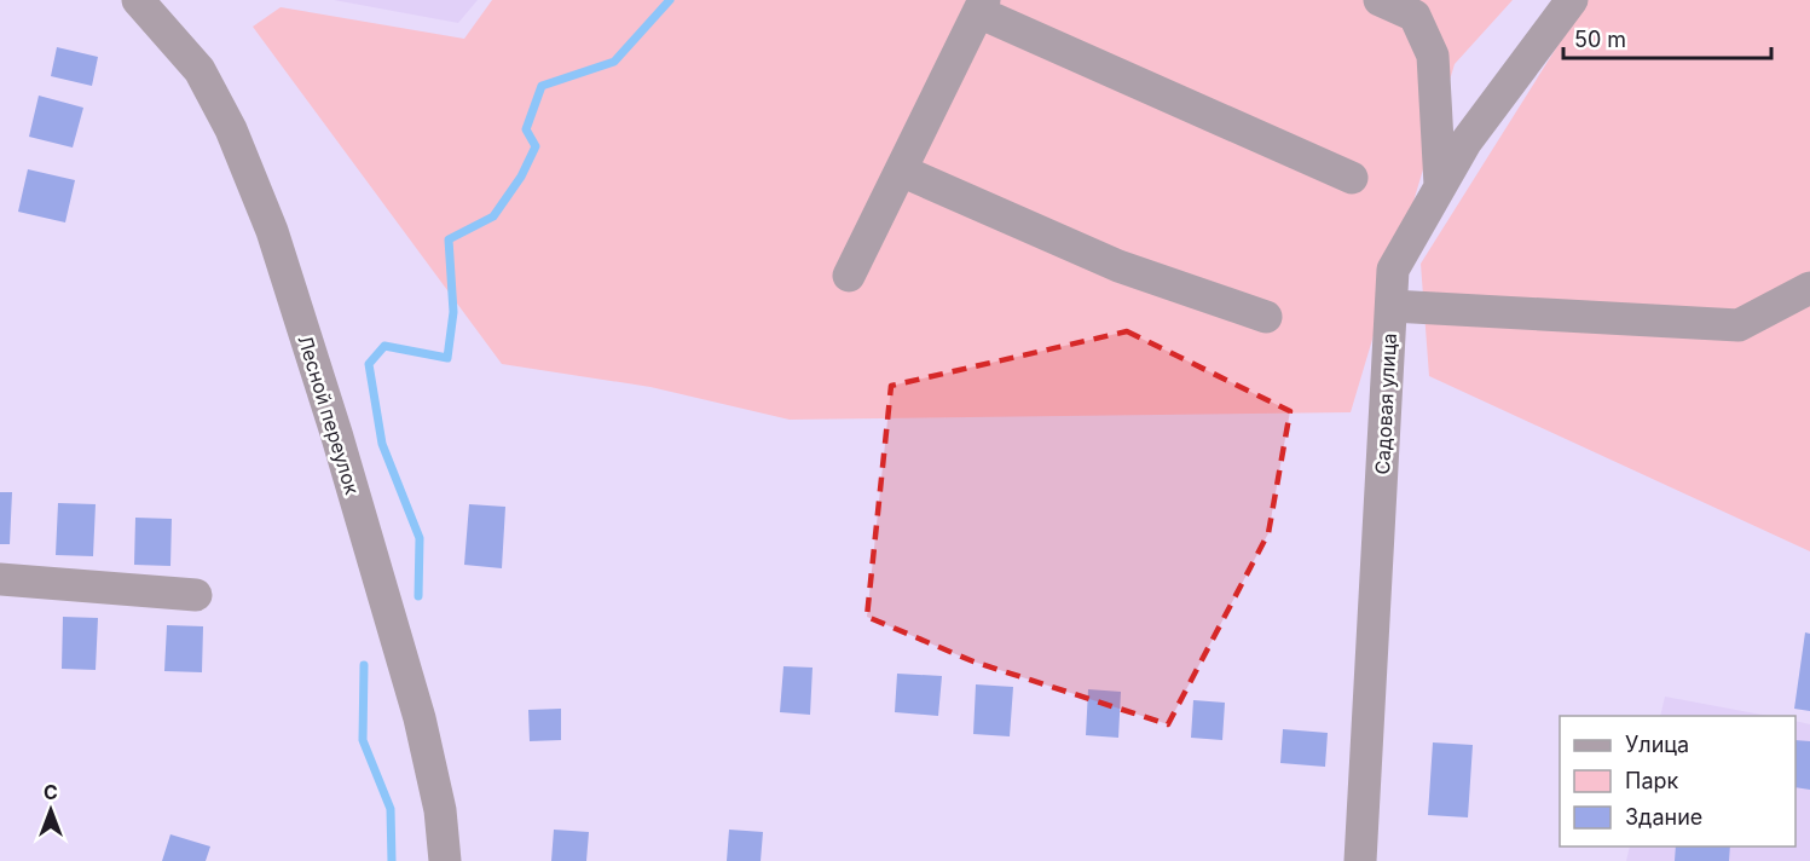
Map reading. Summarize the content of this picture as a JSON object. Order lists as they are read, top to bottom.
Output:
{
  "streets": {
    "street": ["Садовая улица", "Лесной переулок"]
  },
  "legend": ["Улица", "Парк", "Здание"],
  "scale_bar": "50 m",
  "north": "top"
}
